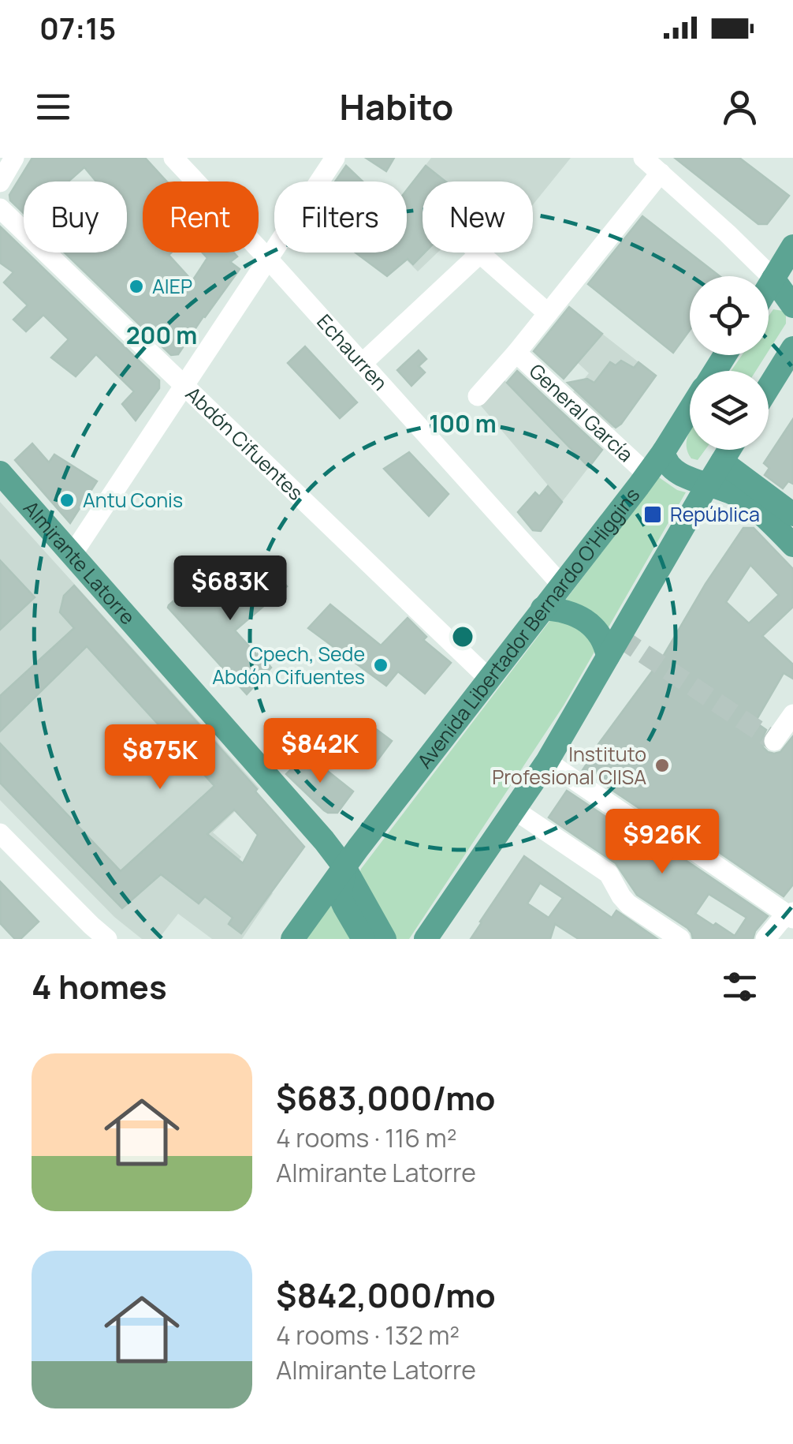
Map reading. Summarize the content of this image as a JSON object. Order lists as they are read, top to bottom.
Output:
{
  "streets": {
    "main road": ["Almirante Latorre", "Avenida Libertador Bernardo O'Higgins"],
    "street": ["Echaurren", "General García", "Abdón Cifuentes"]
  },
  "crossings": [
    ["Echaurren", "Avenida Libertador Bernardo O'Higgins"],
    ["General García", "Avenida Libertador Bernardo O'Higgins"],
    ["Abdón Cifuentes", "Avenida Libertador Bernardo O'Higgins"],
    ["Almirante Latorre", "Avenida Libertador Bernardo O'Higgins"]
  ],
  "places": {
    "other": [
      "AIEP",
      "Antu Conis",
      "Cpech, Sede Abdón Cifuentes",
      "Instituto Profesional CIISA"
    ],
    "transit": ["República"]
  },
  "page": {
    "status": "07:15",
    "header": "Habito",
    "chip": [
      "Buy",
      "Rent",
      "Filters",
      "New"
    ],
    "price": [
      "$683K",
      "$842K",
      "$875K",
      "$926K"
    ],
    "heading": "4 homes",
    "list": [
      {
        "name": "$683,000/mo",
        "note": "4 rooms · 116 m² · Almirante Latorre"
      },
      {
        "name": "$842,000/mo",
        "note": "4 rooms · 132 m² · Almirante Latorre"
      }
    ]
  },
  "rings": ["200 m", "100 m"]
}
